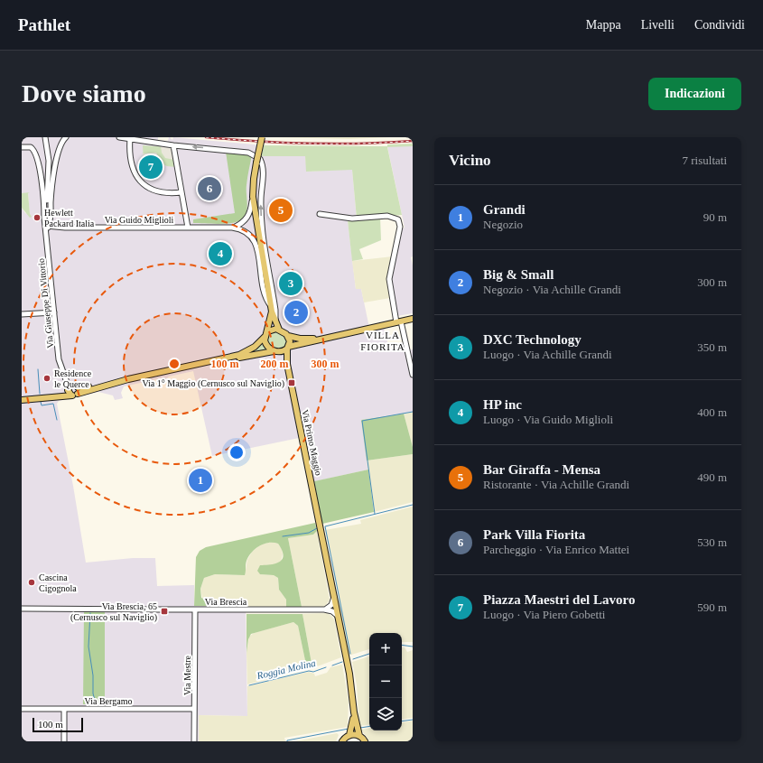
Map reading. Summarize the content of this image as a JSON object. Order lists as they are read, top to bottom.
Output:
{
  "streets": {
    "main road": ["Via Primo Maggio"],
    "street": [
      "Via Guido Miglioli",
      "Via Giuseppe Di Vittorio",
      "Via Brescia",
      "Via Mestre",
      "Via Bergamo"
    ]
  },
  "crossings": [
    ["Via Guido Miglioli", "Via Giuseppe Di Vittorio"],
    ["Via Brescia", "Via Mestre"],
    ["Via Mestre", "Via Bergamo"]
  ],
  "districts": ["VILLA FIORITA"],
  "water": ["Roggia Molina"],
  "places": {
    "other": ["Hewlett Packard Italia", "Residence le Querce", "Cascina Cigognola"],
    "transit": ["Via 1° Maggio (Cernusco sul Naviglio)", "Via Brescia, 65 (Cernusco sul Naviglio)"]
  },
  "scale_bar": "100 m",
  "page": {
    "header": "Pathlet",
    "nav": ["Mappa", "Livelli", "Condividi"],
    "buttons": "Indicazioni",
    "title": "Dove siamo",
    "heading": ["Vicino", "7 risultati"],
    "pins": [
      "7",
      "6",
      "5",
      "4",
      "3",
      "2",
      "1"
    ],
    "list": [
      {
        "mark": "1",
        "name": "Grandi",
        "note": "Negozio",
        "value": "90 m"
      },
      {
        "mark": "2",
        "name": "Big & Small",
        "note": "Negozio · Via Achille Grandi",
        "value": "300 m"
      },
      {
        "mark": "3",
        "name": "DXC Technology",
        "note": "Luogo · Via Achille Grandi",
        "value": "350 m"
      },
      {
        "mark": "4",
        "name": "HP inc",
        "note": "Luogo · Via Guido Miglioli",
        "value": "400 m"
      },
      {
        "mark": "5",
        "name": "Bar Giraffa - Mensa",
        "note": "Ristorante · Via Achille Grandi",
        "value": "490 m"
      },
      {
        "mark": "6",
        "name": "Park Villa Fiorita",
        "note": "Parcheggio · Via Enrico Mattei",
        "value": "530 m"
      },
      {
        "mark": "7",
        "name": "Piazza Maestri del Lavoro",
        "note": "Luogo · Via Piero Gobetti",
        "value": "590 m"
      }
    ],
    "map_buttons": ["+", "−"],
    "scale": "100 m"
  },
  "rings": ["100 m", "200 m", "300 m"]
}
